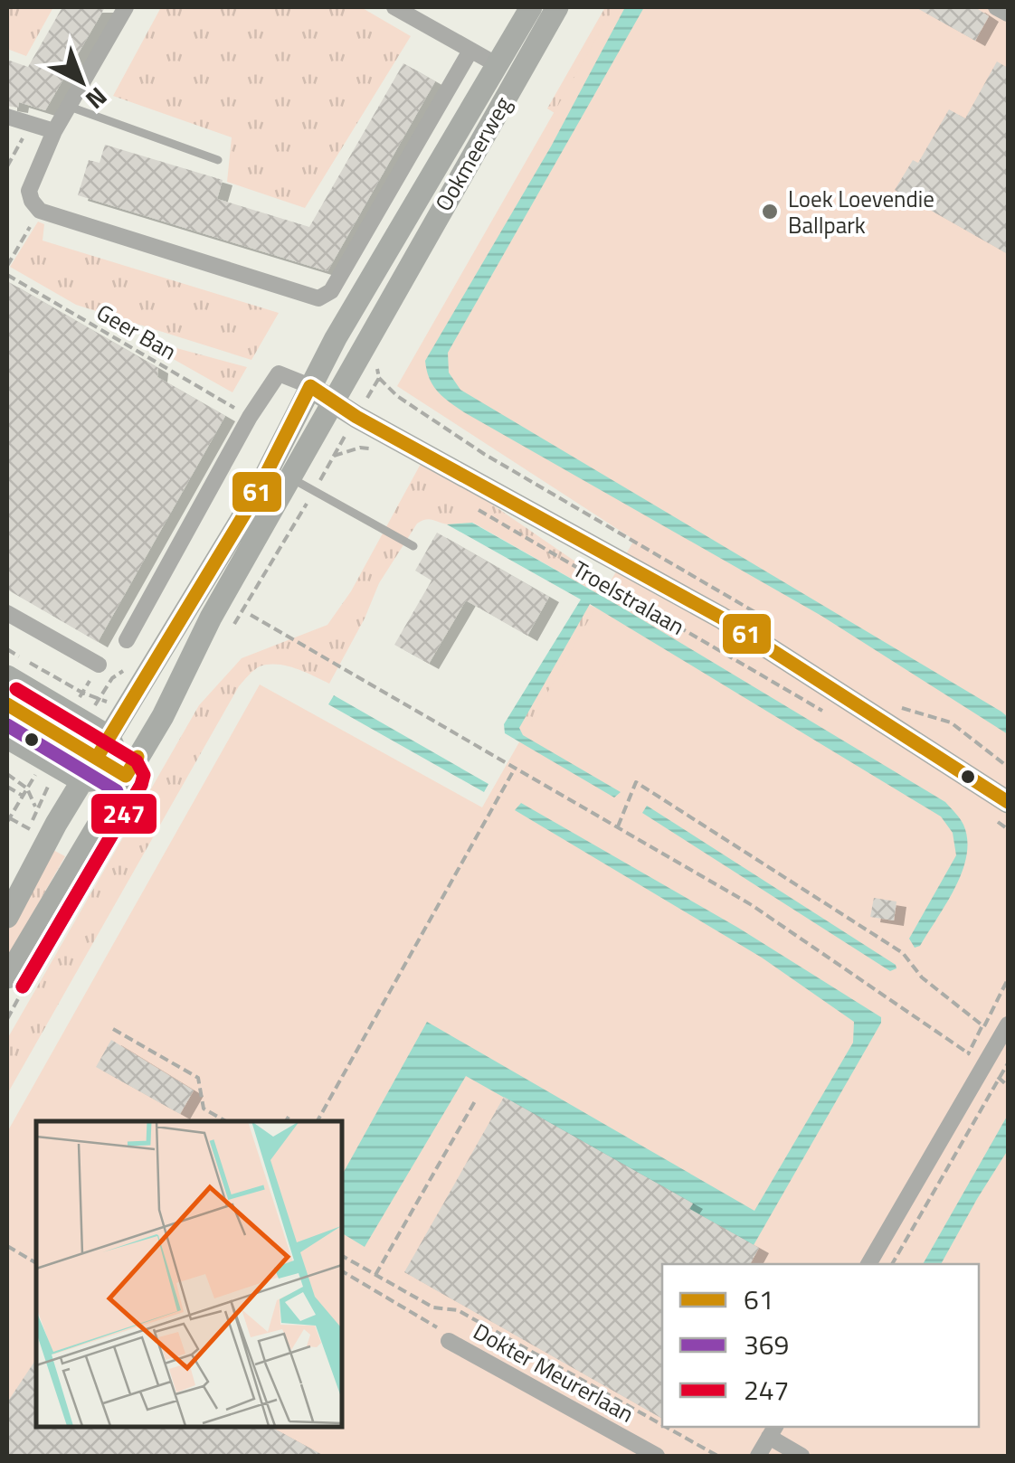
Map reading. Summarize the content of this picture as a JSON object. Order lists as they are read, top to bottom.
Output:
{
  "streets": {
    "main road": ["Ookmeerweg", "Troelstralaan"],
    "street": ["Dokter Meurerlaan"],
    "path": ["Geer Ban"]
  },
  "crossings": [
    ["Ookmeerweg", "Troelstralaan"]
  ],
  "places": ["Loek Loevendie Ballpark"],
  "lines": ["transit line 61", "transit line 247", "transit line 369"],
  "legend": ["61", "369", "247"],
  "north": "bottom right"
}
